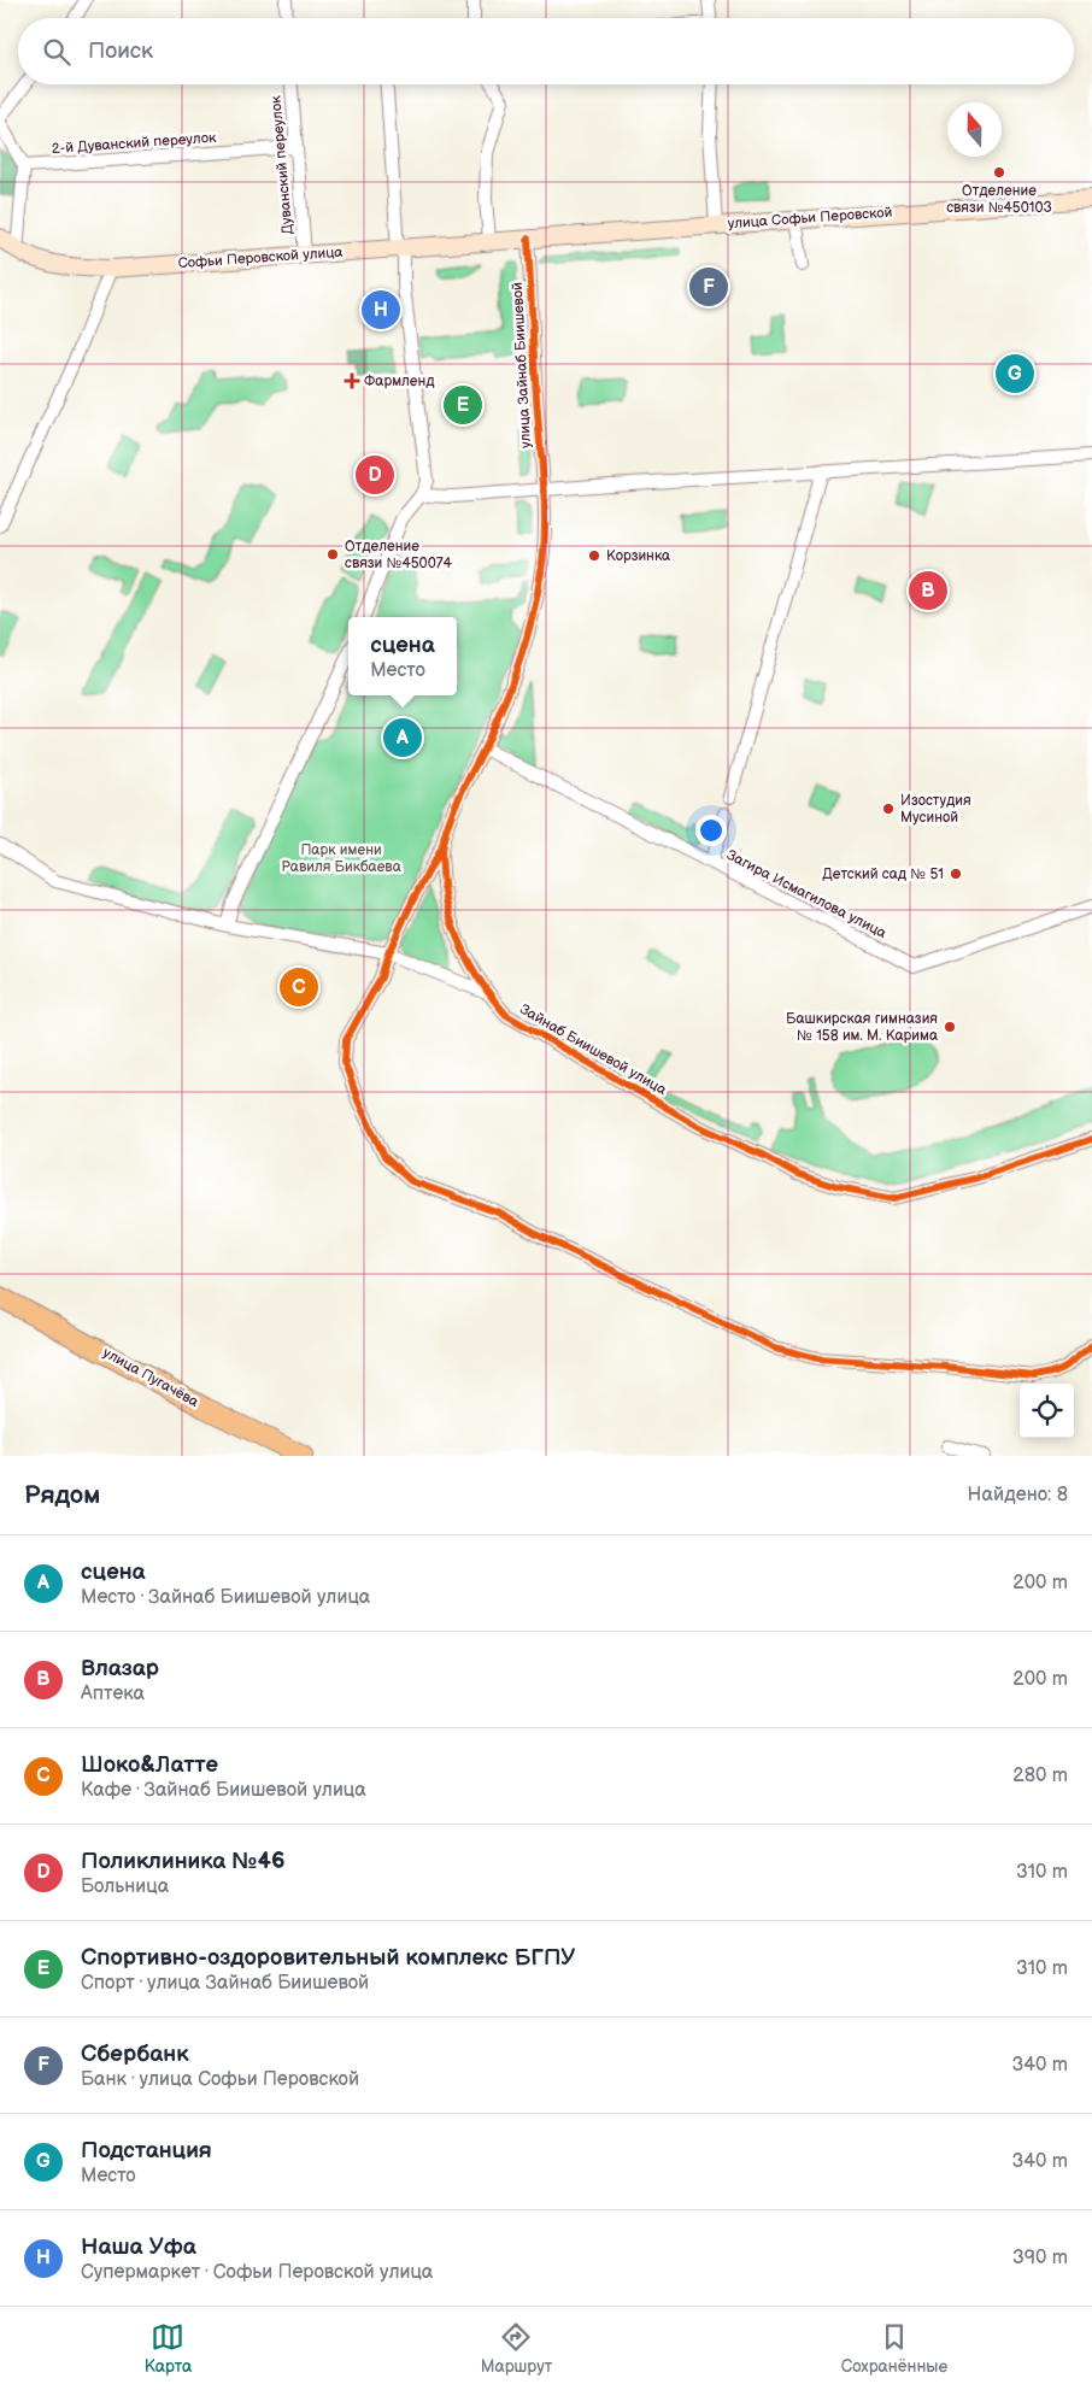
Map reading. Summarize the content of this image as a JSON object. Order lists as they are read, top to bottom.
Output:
{
  "streets": {
    "main road": ["улица Софьи Перовской", "Софьи Перовской улица", "улица Пугачёва"],
    "street": [
      "2-й Дуванский переулок",
      "Дуванский переулок",
      "улица Зайнаб Биишевой",
      "Загира Исмагилова улица",
      "Зайнаб Биишевой улица"
    ]
  },
  "crossings": [
    ["2-й Дуванский переулок", "Дуванский переулок"],
    ["Дуванский переулок", "Софьи Перовской улица"],
    ["улица Софьи Перовской", "Софьи Перовской улица"],
    ["улица Софьи Перовской", "улица Зайнаб Биишевой"],
    ["Софьи Перовской улица", "улица Зайнаб Биишевой"],
    ["улица Зайнаб Биишевой", "Зайнаб Биишевой улица"],
    ["Загира Исмагилова улица", "Зайнаб Биишевой улица"]
  ],
  "parks": ["Парк имени Равиля Бикбаева"],
  "places": {
    "other": [
      "Отделение связи №450103",
      "Отделение связи №450074",
      "Корзинка",
      "Изостудия Мусиной",
      "Детский сад № 51",
      "Башкирская гимназия № 158 им. М. Карима"
    ],
    "health": ["Фармленд"]
  },
  "north": "top",
  "page": {
    "search": "Поиск",
    "pins": [
      "F",
      "H",
      "G",
      "E",
      "D",
      "B",
      "A",
      "C"
    ],
    "popup": ["сцена", "Место"],
    "heading": ["Рядом", "Найдено: 8"],
    "list": [
      {
        "mark": "A",
        "name": "сцена",
        "note": "Место · Зайнаб Биишевой улица",
        "value": "200 m"
      },
      {
        "mark": "B",
        "name": "Влазар",
        "note": "Аптека",
        "value": "200 m"
      },
      {
        "mark": "C",
        "name": "Шоко&Латте",
        "note": "Кафе · Зайнаб Биишевой улица",
        "value": "280 m"
      },
      {
        "mark": "D",
        "name": "Поликлиника №46",
        "note": "Больница",
        "value": "310 m"
      },
      {
        "mark": "E",
        "name": "Спортивно-оздоровительный комплекс БГПУ",
        "note": "Спорт · улица Зайнаб Биишевой",
        "value": "310 m"
      },
      {
        "mark": "F",
        "name": "Сбербанк",
        "note": "Банк · улица Софьи Перовской",
        "value": "340 m"
      },
      {
        "mark": "G",
        "name": "Подстанция",
        "note": "Место",
        "value": "340 m"
      },
      {
        "mark": "H",
        "name": "Наша Уфа",
        "note": "Супермаркет · Софьи Перовской улица",
        "value": "390 m"
      }
    ],
    "nav": ["Карта", "Маршрут", "Сохранённые"]
  }
}
